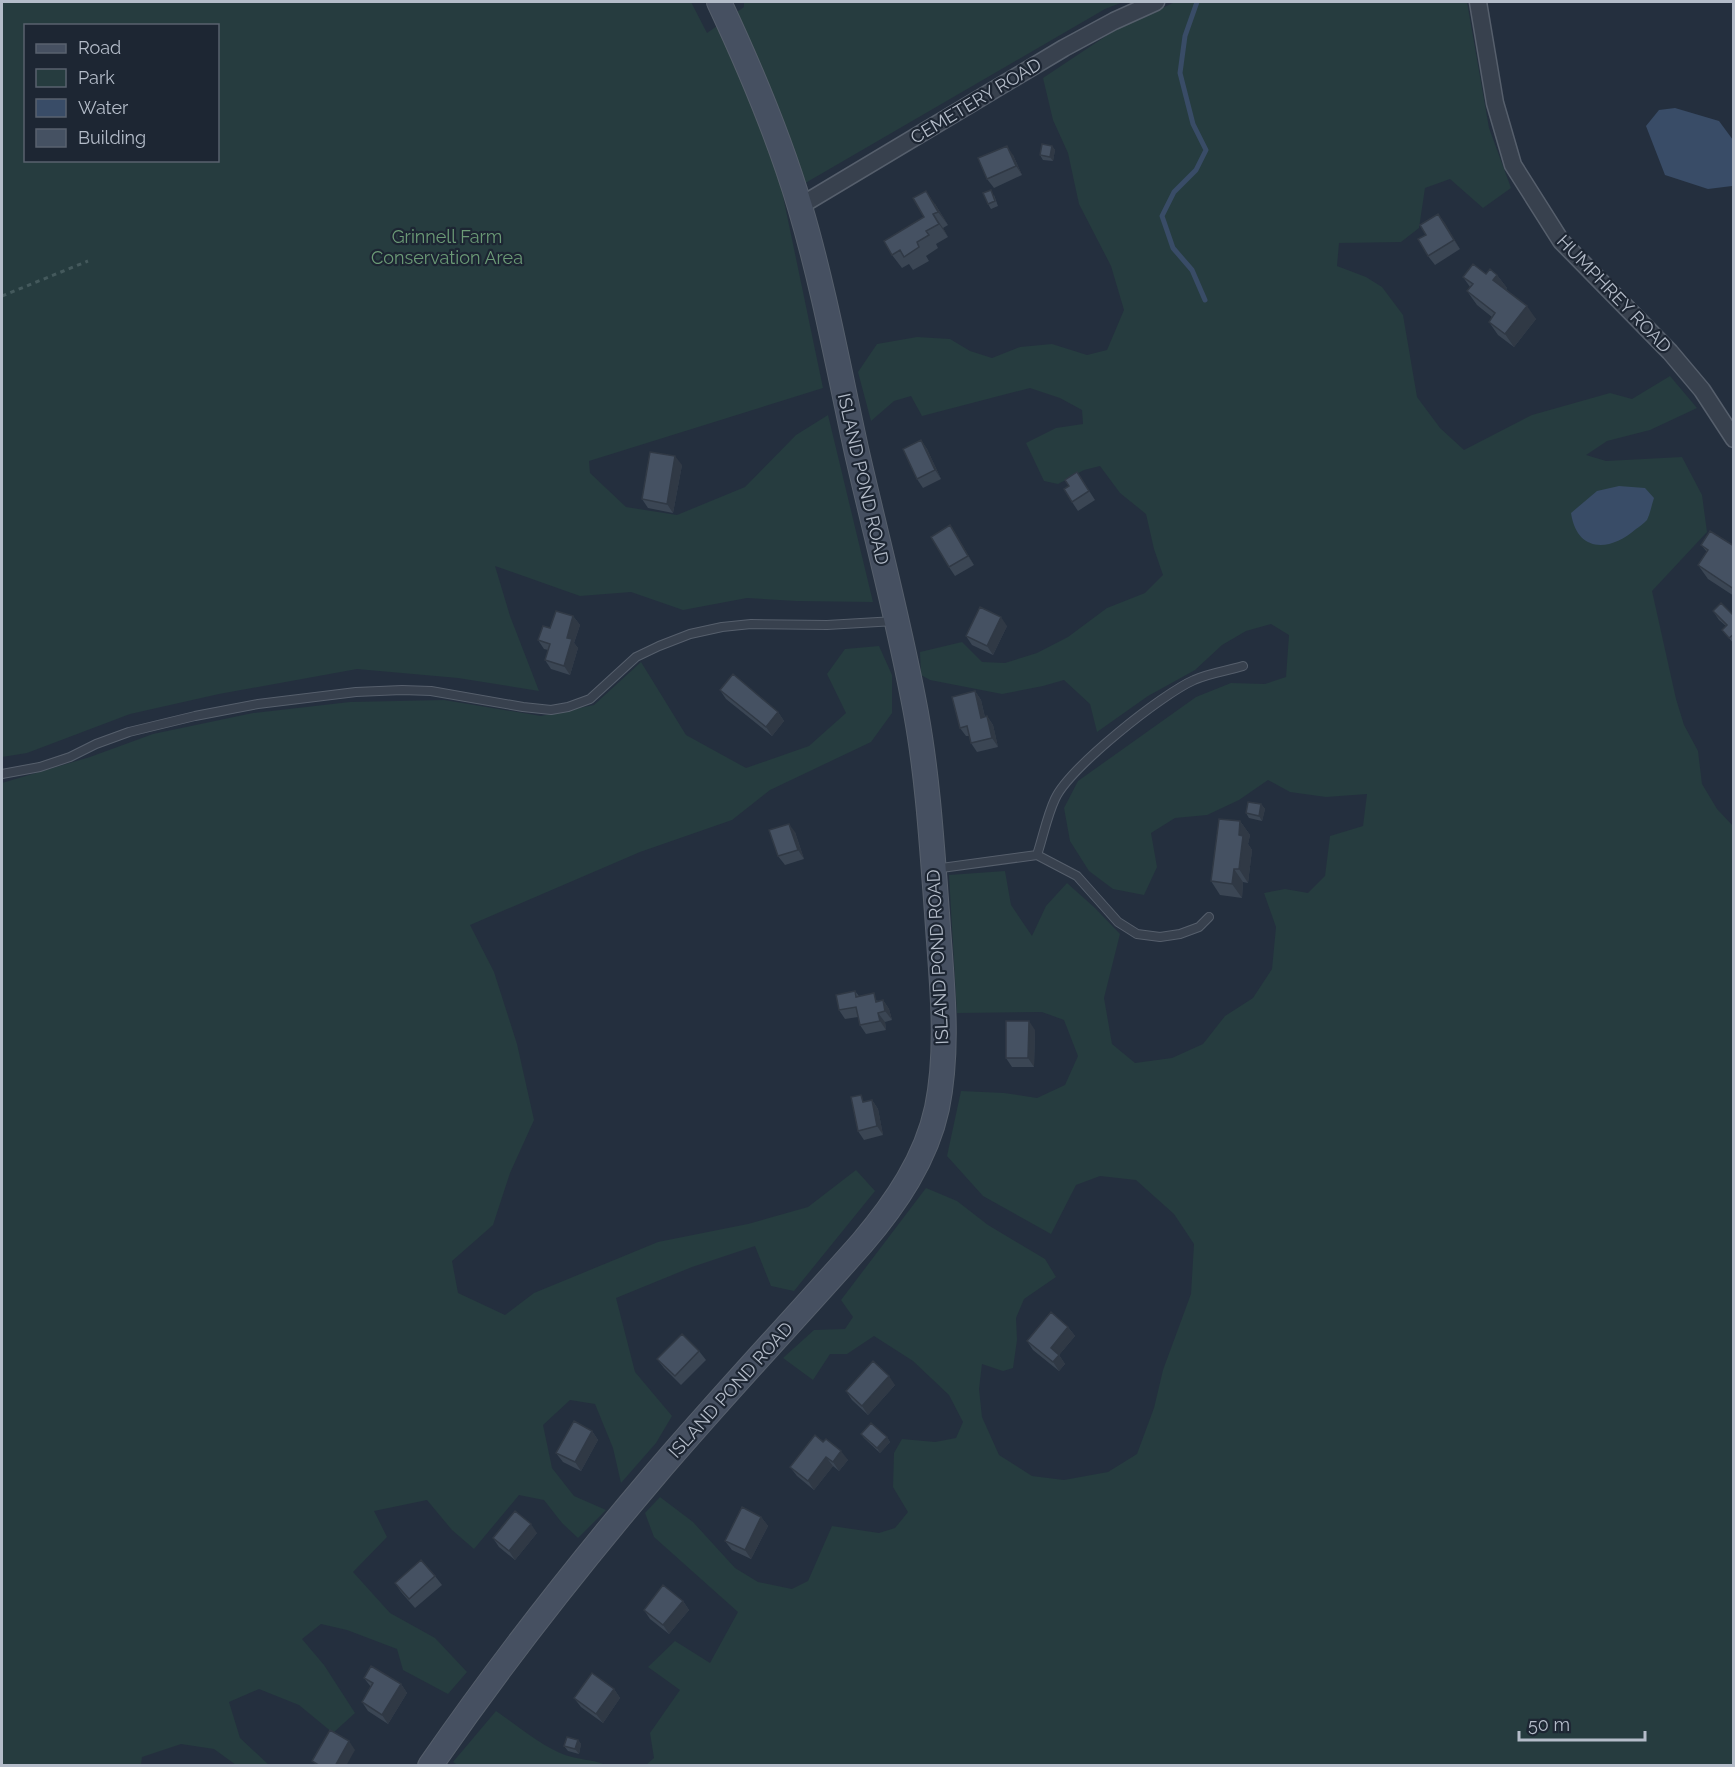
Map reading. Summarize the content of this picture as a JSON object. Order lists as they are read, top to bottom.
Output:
{
  "streets": {
    "street": ["CEMETERY ROAD", "HUMPHREY ROAD", "ISLAND POND ROAD"]
  },
  "crossings": [
    ["CEMETERY ROAD", "ISLAND POND ROAD"]
  ],
  "parks": ["Grinnell Farm Conservation Area"],
  "legend": [
    "Road",
    "Park",
    "Water",
    "Building"
  ],
  "scale_bar": "50 m"
}
